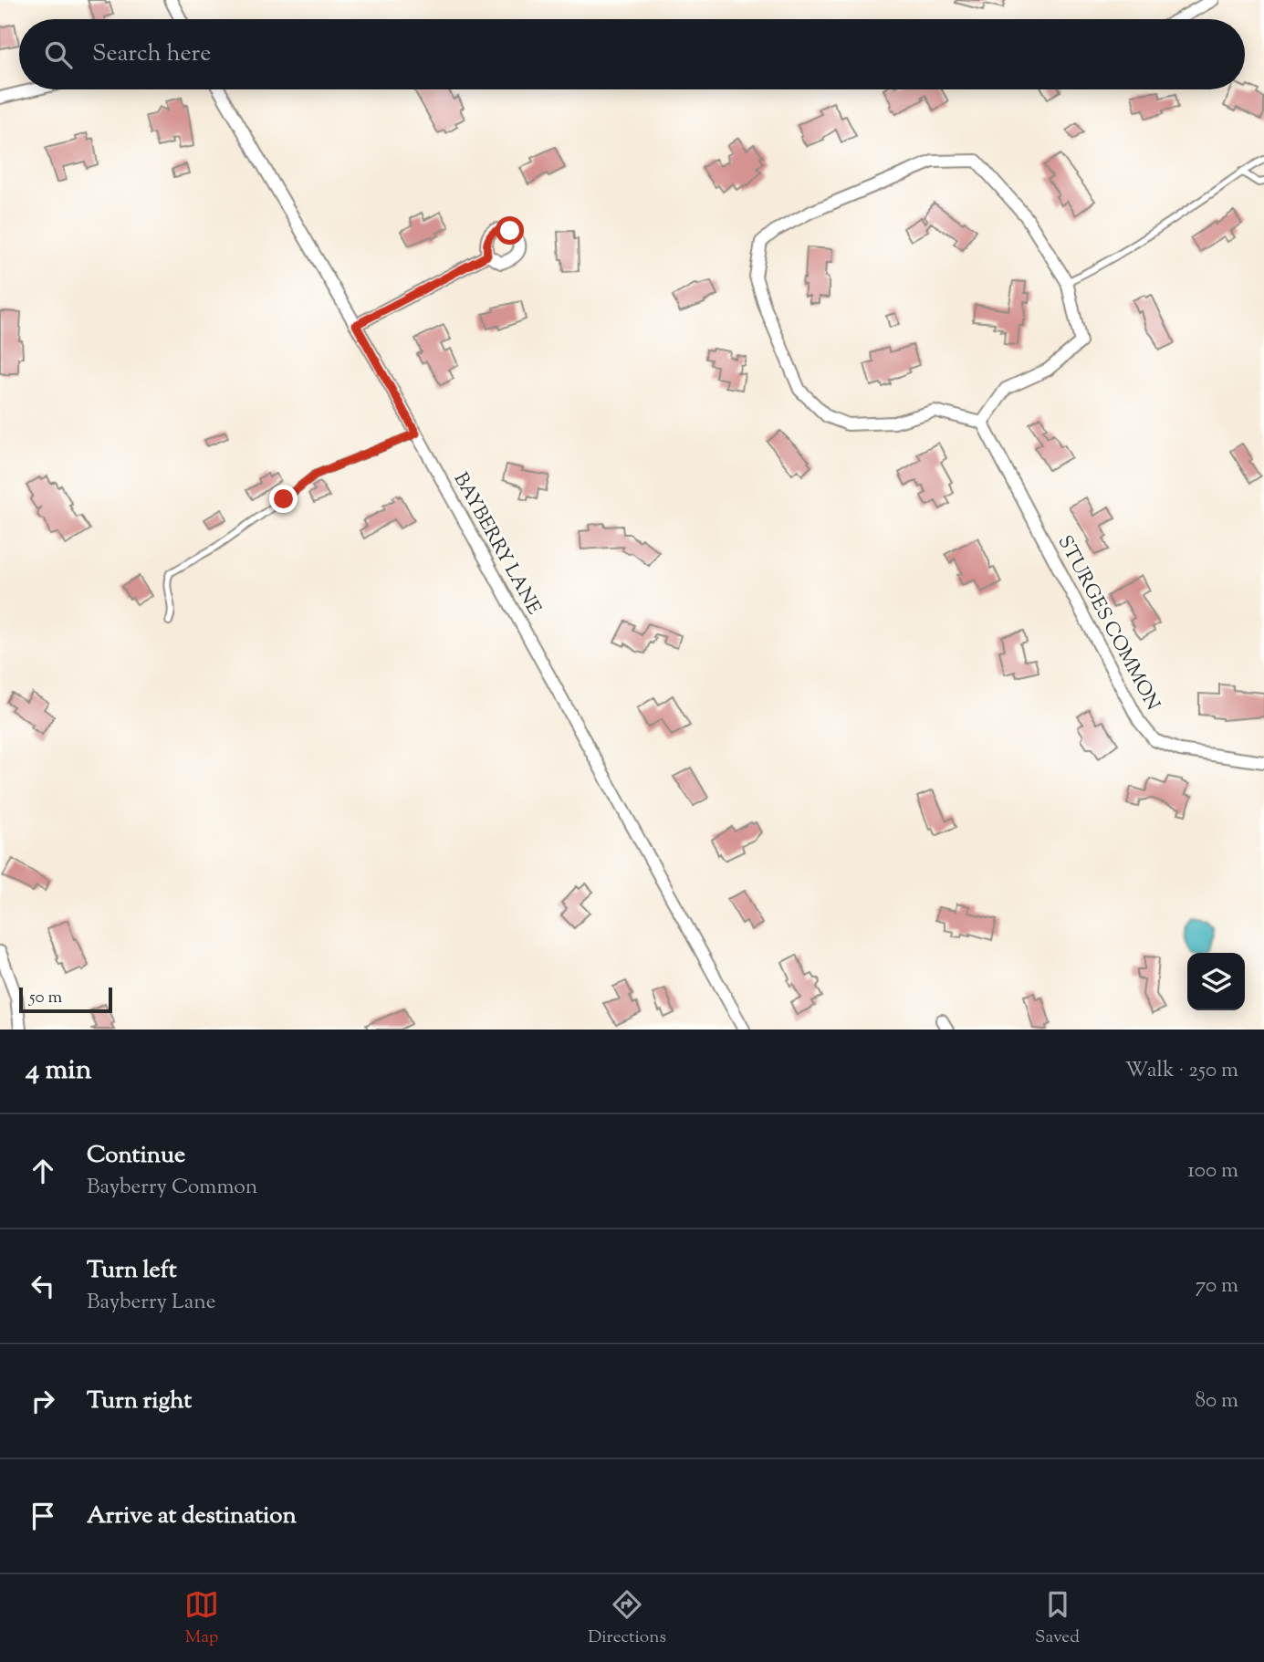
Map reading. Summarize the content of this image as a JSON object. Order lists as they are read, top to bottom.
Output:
{
  "streets": {
    "street": ["BAYBERRY LANE", "STURGES COMMON"]
  },
  "scale_bar": "50 m",
  "page": {
    "search": "Search here",
    "scale": "50 m",
    "heading": ["4 min", "Walk · 250 m"],
    "list": [
      ["Continue", "Bayberry Common", "100 m"],
      ["Turn left", "Bayberry Lane", "70 m"],
      ["Turn right", "80 m"],
      "Arrive at destination"
    ],
    "nav": ["Map", "Directions", "Saved"]
  }
}
